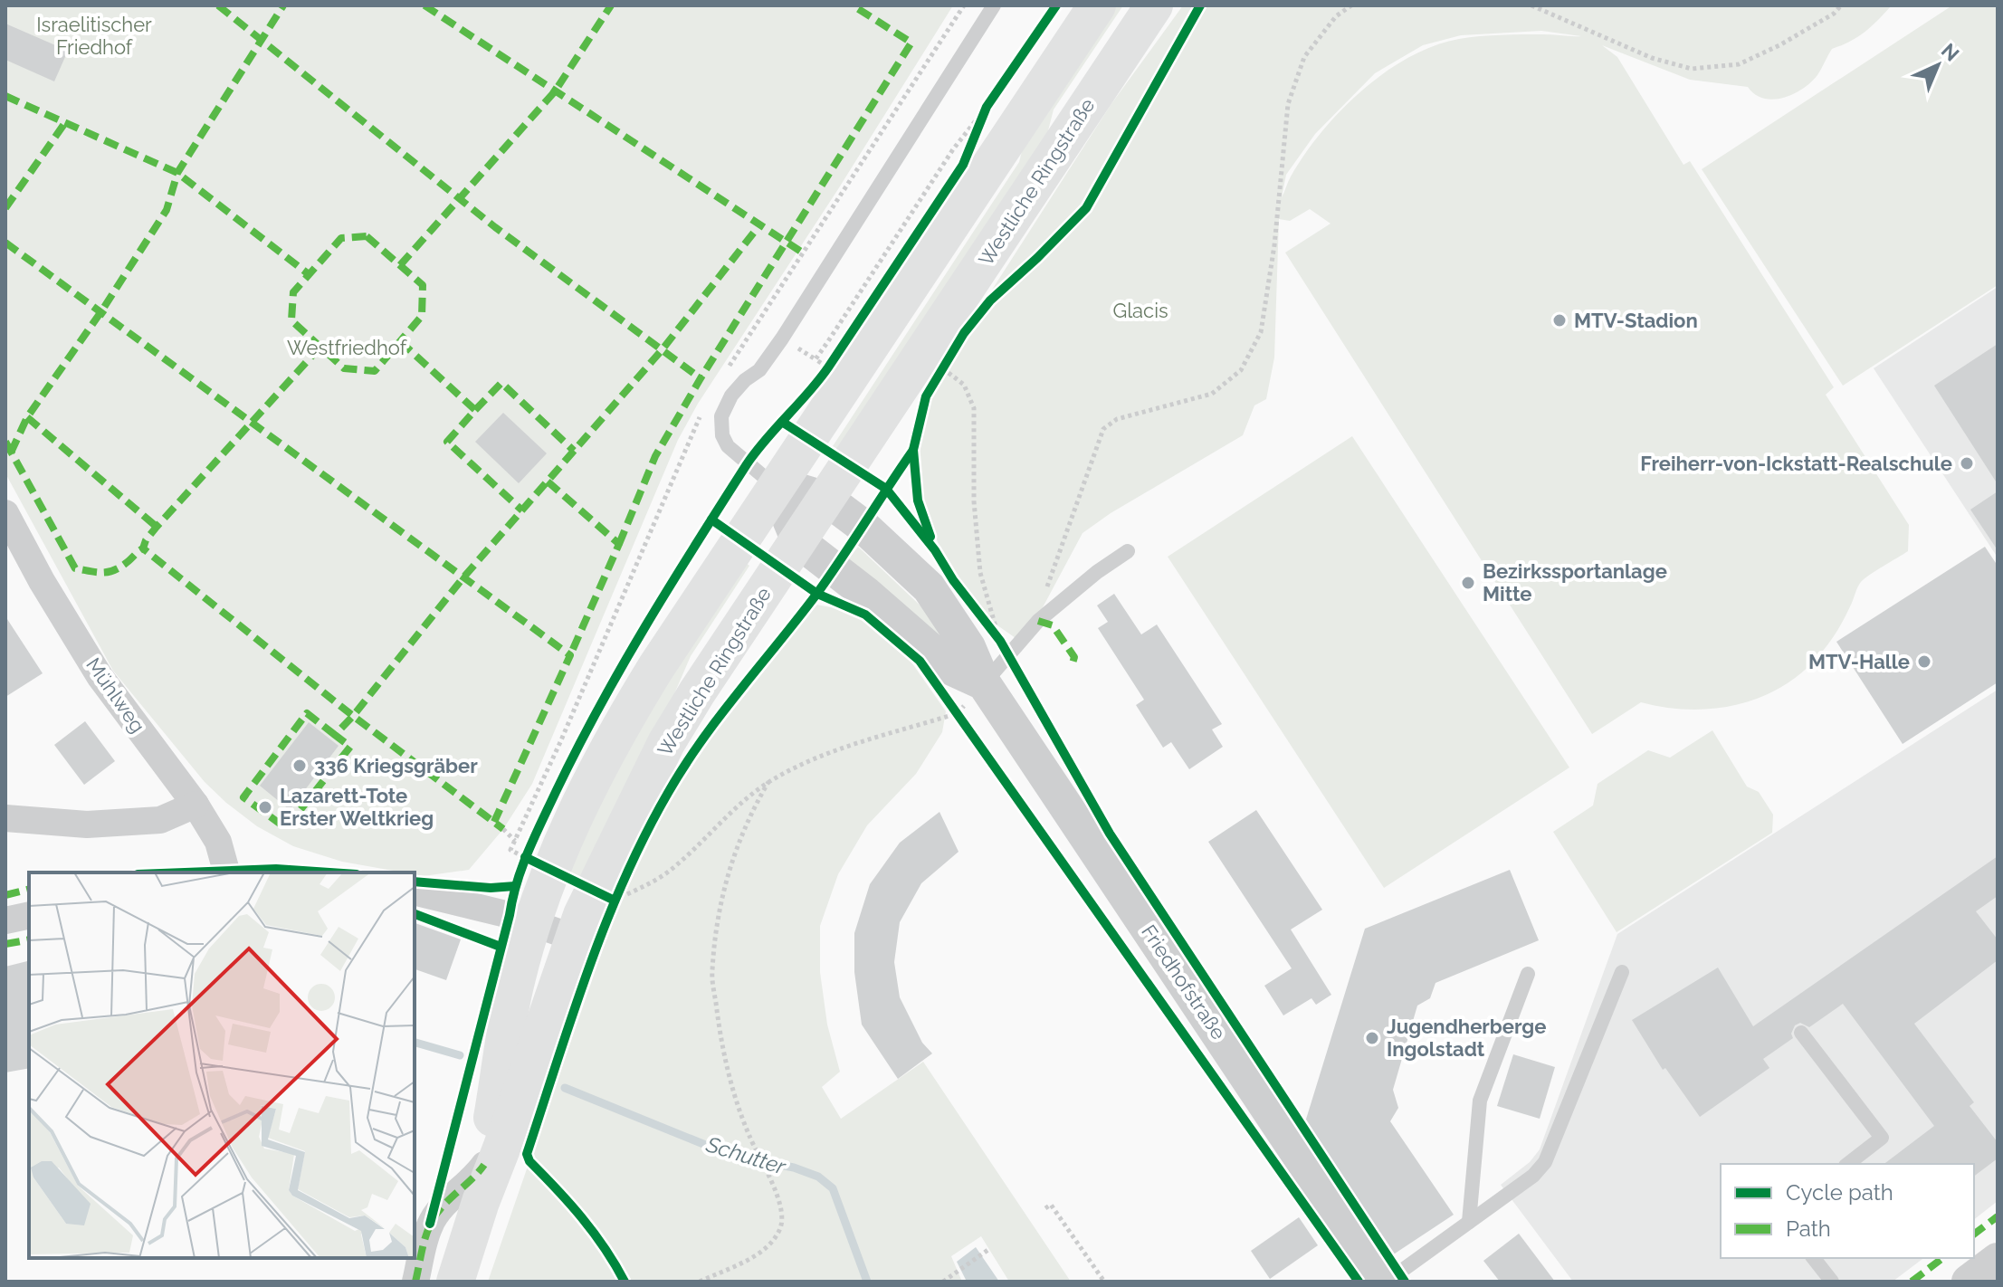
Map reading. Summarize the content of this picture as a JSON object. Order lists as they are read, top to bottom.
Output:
{
  "streets": {
    "main road": ["Westliche Ringstraße"],
    "street": ["Mühlweg", "Friedhofstraße"]
  },
  "crossings": [
    ["Westliche Ringstraße", "Friedhofstraße"]
  ],
  "water": ["Schutter"],
  "parks": ["Israelitischer Friedhof", "Glacis", "Westfriedhof"],
  "places": [
    "MTV-Stadion",
    "Freiherr-von-Ickstatt-Realschule",
    "Bezirkssportanlage Mitte",
    "MTV-Halle",
    "336 Kriegsgräber",
    "Lazarett-Tote Erster Weltkrieg",
    "Jugendherberge Ingolstadt"
  ],
  "legend": ["Cycle path", "Path"],
  "north": "top right"
}
